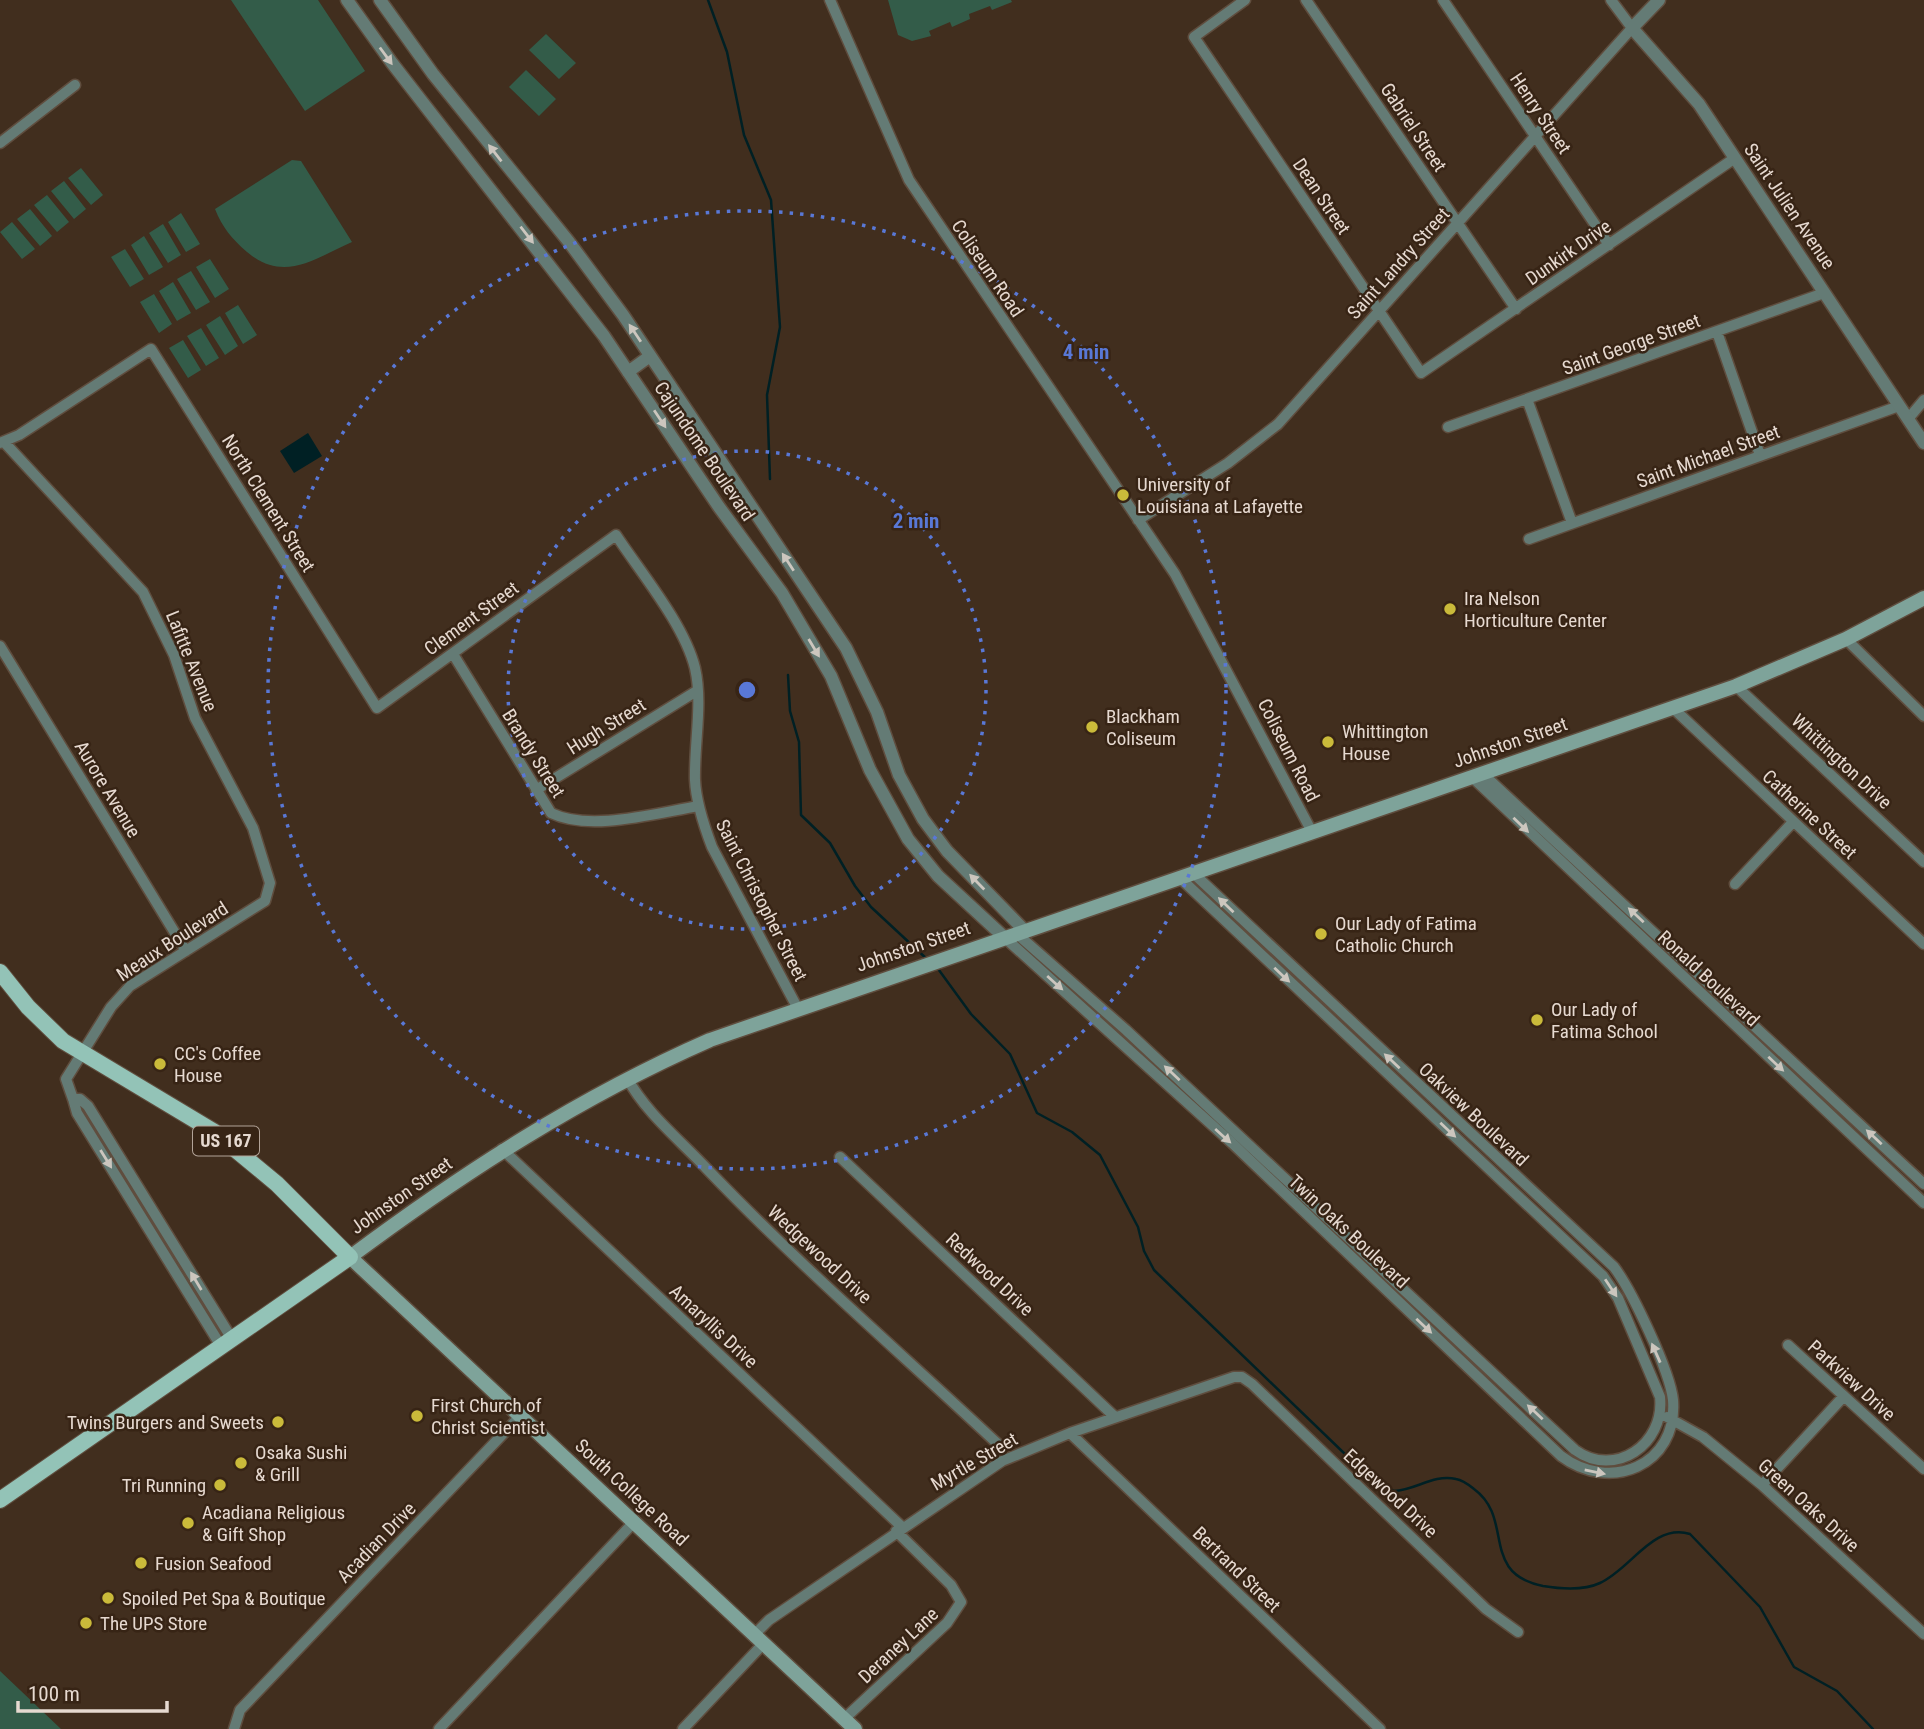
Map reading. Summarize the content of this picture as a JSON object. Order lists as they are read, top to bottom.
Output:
{
  "streets": {
    "main road": ["Johnston Street", "US 167", "South College Road"],
    "street": [
      "Henry Street",
      "Gabriel Street",
      "Dean Street",
      "Saint Julien Avenue",
      "Dunkirk Drive",
      "Saint Landry Street",
      "Coliseum Road",
      "Saint George Street",
      "Cajundome Boulevard",
      "Saint Michael Street",
      "North Clement Street",
      "Clement Street",
      "Lafitte Avenue",
      "Hugh Street",
      "Brandy Street",
      "Whittington Drive",
      "Aurore Avenue",
      "Catherine Street",
      "Saint Christopher Street",
      "Meaux Boulevard",
      "Ronald Boulevard",
      "Oakview Boulevard",
      "Twin Oaks Boulevard",
      "Wedgewood Drive",
      "Redwood Drive",
      "Amaryllis Drive",
      "Parkview Drive",
      "Myrtle Street",
      "Edgewood Drive",
      "Green Oaks Drive",
      "Acadian Drive",
      "Bertrand Street",
      "Deraney Lane"
    ]
  },
  "crossings": [
    ["Henry Street", "Dunkirk Drive"],
    ["Henry Street", "Saint Landry Street"],
    ["Gabriel Street", "Dunkirk Drive"],
    ["Gabriel Street", "Saint Landry Street"],
    ["Dean Street", "Dunkirk Drive"],
    ["Dean Street", "Saint Landry Street"],
    ["Saint Julien Avenue", "Dunkirk Drive"],
    ["Saint Julien Avenue", "Saint Landry Street"],
    ["Saint Julien Avenue", "Saint George Street"],
    ["Saint Julien Avenue", "Saint Michael Street"],
    ["Saint Landry Street", "Coliseum Road"],
    ["Coliseum Road", "Johnston Street"],
    ["Cajundome Boulevard", "Johnston Street"],
    ["Cajundome Boulevard", "Twin Oaks Boulevard"],
    ["North Clement Street", "Clement Street"],
    ["North Clement Street", "Lafitte Avenue"],
    ["Clement Street", "Brandy Street"],
    ["Clement Street", "Saint Christopher Street"],
    ["Lafitte Avenue", "Meaux Boulevard"],
    ["Hugh Street", "Brandy Street"],
    ["Hugh Street", "Saint Christopher Street"],
    ["Johnston Street", "Whittington Drive"],
    ["Johnston Street", "Catherine Street"],
    ["Johnston Street", "Saint Christopher Street"],
    ["Johnston Street", "Meaux Boulevard"],
    ["Johnston Street", "Ronald Boulevard"],
    ["Johnston Street", "Oakview Boulevard"],
    ["Johnston Street", "US 167"],
    ["Johnston Street", "Twin Oaks Boulevard"],
    ["Johnston Street", "Wedgewood Drive"],
    ["Johnston Street", "Amaryllis Drive"],
    ["Johnston Street", "South College Road"],
    ["Brandy Street", "Saint Christopher Street"],
    ["Aurore Avenue", "Meaux Boulevard"],
    ["Meaux Boulevard", "US 167"],
    ["Oakview Boulevard", "Twin Oaks Boulevard"],
    ["Oakview Boulevard", "Green Oaks Drive"],
    ["US 167", "South College Road"],
    ["Twin Oaks Boulevard", "Green Oaks Drive"],
    ["Redwood Drive", "Myrtle Street"],
    ["Amaryllis Drive", "Myrtle Street"],
    ["Amaryllis Drive", "Deraney Lane"],
    ["Myrtle Street", "South College Road"],
    ["Myrtle Street", "Edgewood Drive"],
    ["Myrtle Street", "Bertrand Street"],
    ["Myrtle Street", "Deraney Lane"],
    ["South College Road", "Acadian Drive"],
    ["South College Road", "Deraney Lane"]
  ],
  "places": [
    "University of Louisiana at Lafayette",
    "Ira Nelson Horticulture Center",
    "Blackham Coliseum",
    "Whittington House",
    "Our Lady of Fatima Catholic Church",
    "Our Lady of Fatima School",
    "CC's Coffee House",
    "First Church of Christ Scientist",
    "Twins Burgers and Sweets",
    "Osaka Sushi & Grill",
    "Tri Running",
    "Acadiana Religious & Gift Shop",
    "Fusion Seafood",
    "Spoiled Pet Spa & Boutique",
    "The UPS Store"
  ],
  "scale_bar": "100 m",
  "rings": ["4 min", "2 min"]
}
